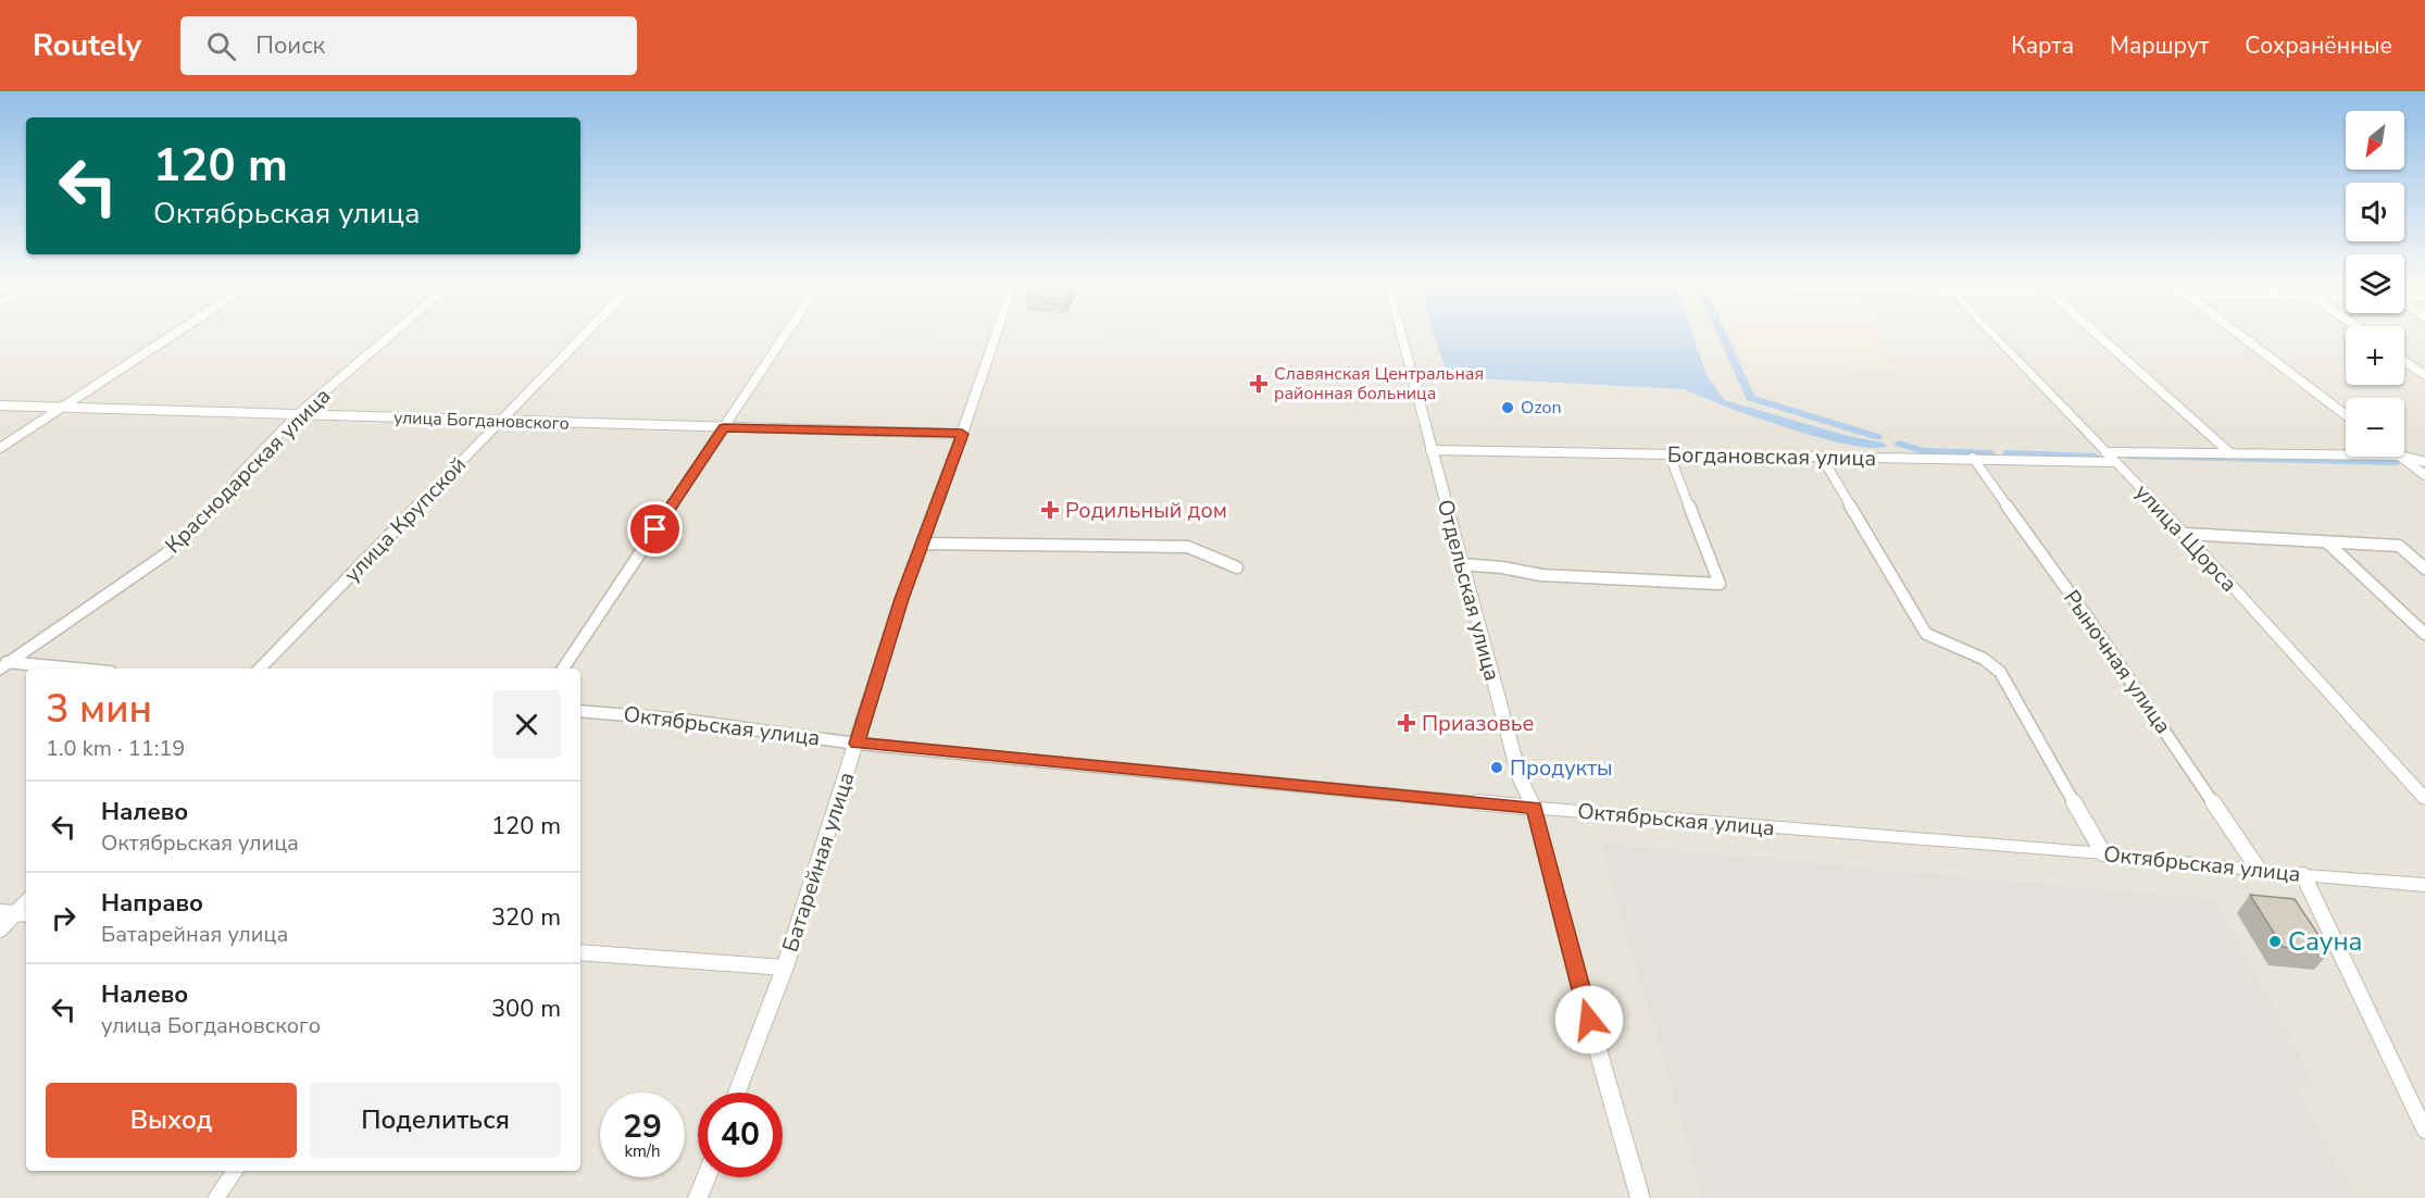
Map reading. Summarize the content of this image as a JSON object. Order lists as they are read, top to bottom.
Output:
{
  "streets": {
    "street": [
      "улица Богдановского",
      "Богдановская улица",
      "Краснодарская улица",
      "улица Крупской",
      "улица Щорса",
      "Отдельская улица",
      "Рыночная улица",
      "Октябрьская улица",
      "Батарейная улица"
    ]
  },
  "crossings": [
    ["улица Богдановского", "Краснодарская улица"],
    ["улица Богдановского", "улица Крупской"],
    ["улица Богдановского", "Батарейная улица"],
    ["Богдановская улица", "улица Щорса"],
    ["Богдановская улица", "Отдельская улица"],
    ["Богдановская улица", "Рыночная улица"],
    ["Отдельская улица", "Октябрьская улица"],
    ["Рыночная улица", "Октябрьская улица"],
    ["Октябрьская улица", "Батарейная улица"]
  ],
  "places": {
    "health": ["Славянская Центральная районная больница", "Родильный дом", "Приазовье"],
    "other": ["Ozon", "Продукты", "Сауна"]
  },
  "north": "bottom left",
  "page": {
    "header": "Routely",
    "search": "Поиск",
    "nav": ["Карта", "Маршрут", "Сохранённые"],
    "map_buttons": ["+", "−"],
    "turn": ["120 m", "Октябрьская улица"],
    "heading": ["3 мин", "1.0 km · 11:19"],
    "list": [
      {
        "name": "Налево",
        "note": "Октябрьская улица",
        "value": "120 m"
      },
      {
        "name": "Направо",
        "note": "Батарейная улица",
        "value": "320 m"
      },
      {
        "name": "Налево",
        "note": "улица Богдановского",
        "value": "300 m"
      }
    ],
    "buttons": ["Выход", "Поделиться"],
    "speed": "29 km/h",
    "limit": "40"
  }
}
